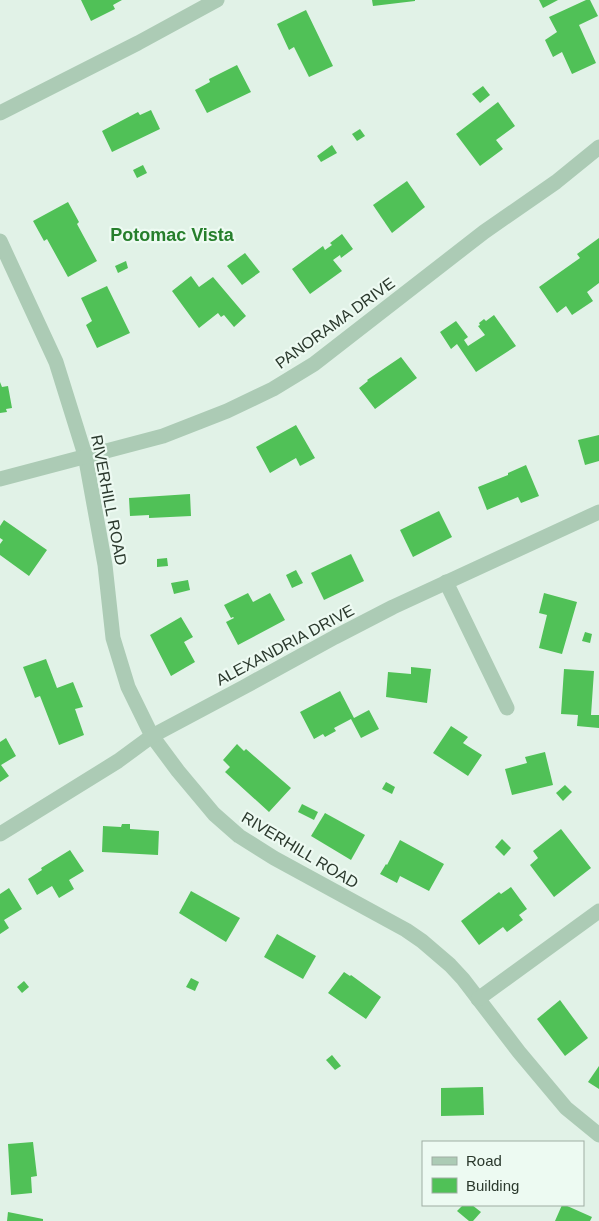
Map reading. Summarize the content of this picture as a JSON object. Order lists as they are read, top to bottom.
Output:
{
  "streets": {
    "street": ["PANORAMA DRIVE", "RIVERHILL ROAD", "ALEXANDRIA DRIVE"]
  },
  "crossings": [
    ["PANORAMA DRIVE", "RIVERHILL ROAD"],
    ["RIVERHILL ROAD", "ALEXANDRIA DRIVE"]
  ],
  "districts": ["Potomac Vista"],
  "legend": ["Road", "Building"]
}
